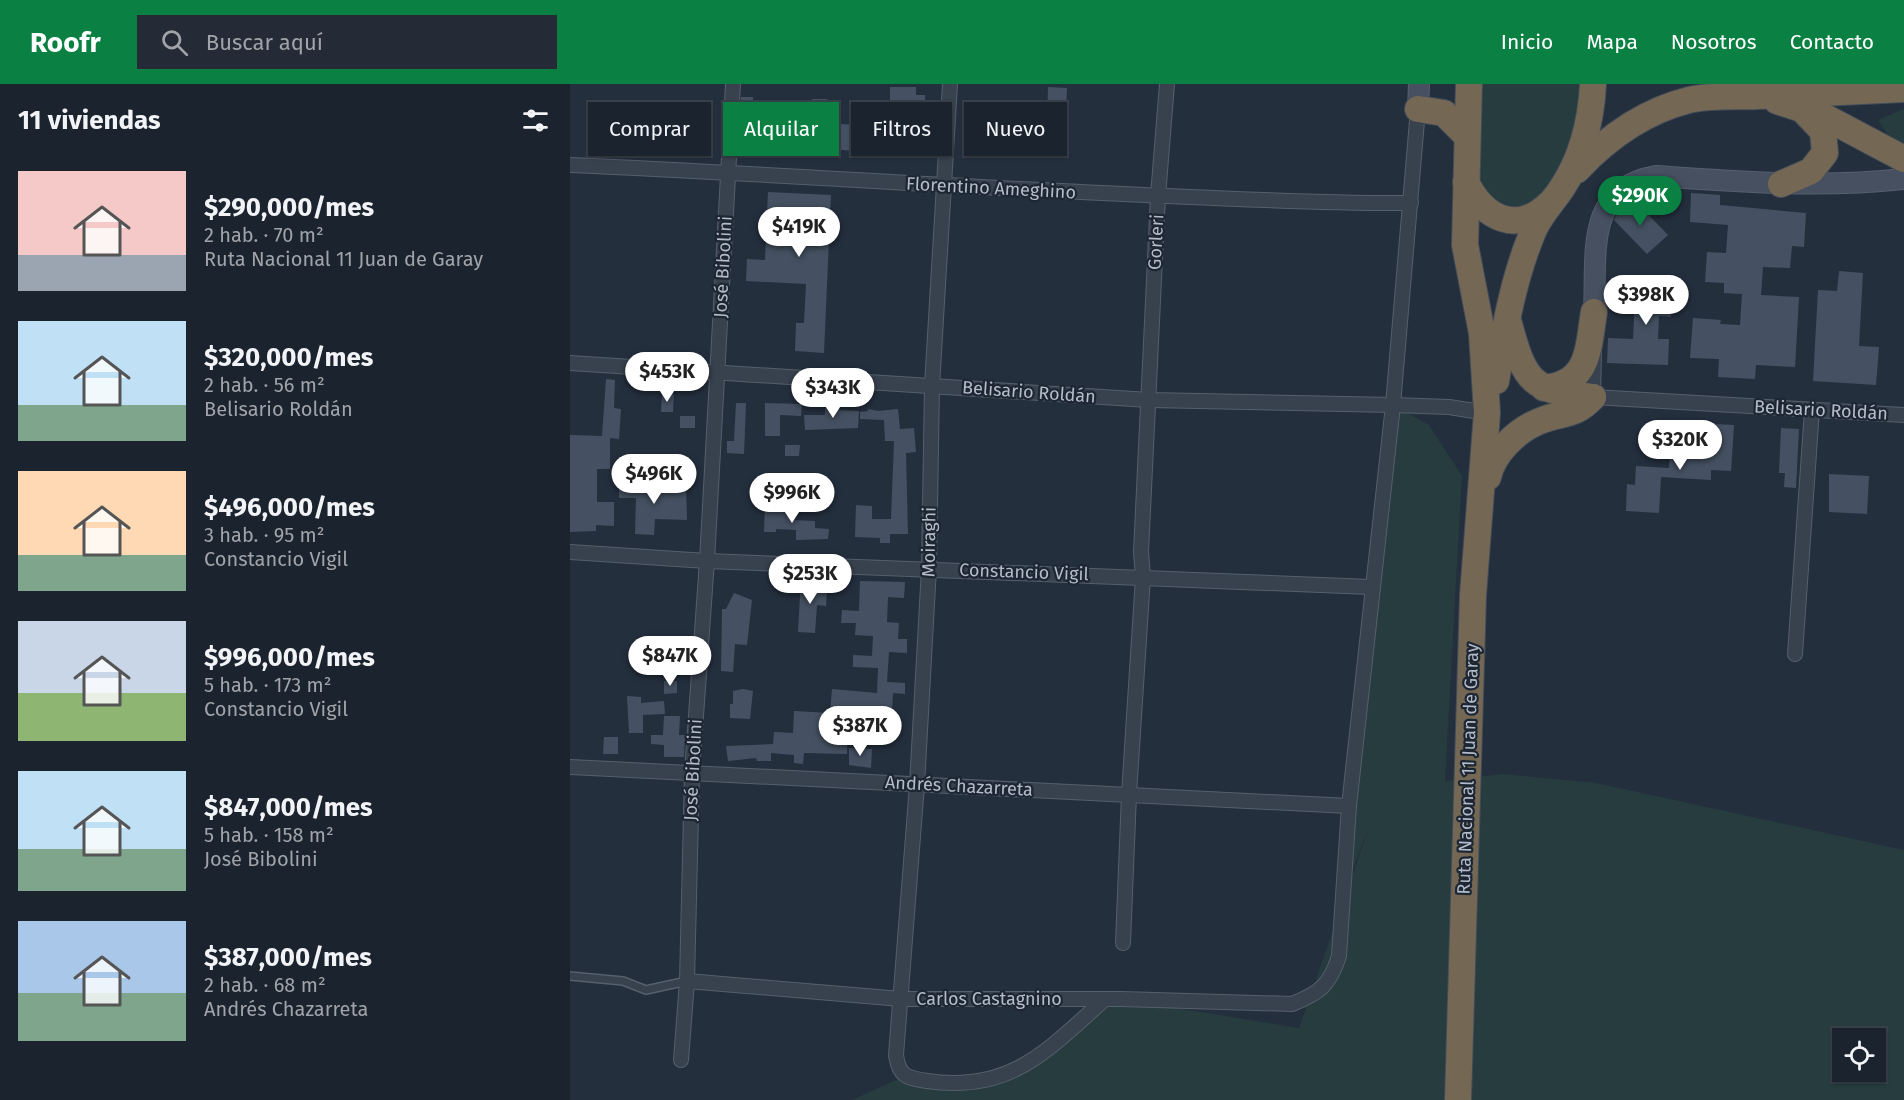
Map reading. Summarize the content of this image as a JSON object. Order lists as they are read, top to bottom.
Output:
{
  "streets": {
    "highway": ["Ruta Nacional 11 Juan de Garay"],
    "street": [
      "Florentino Ameghino",
      "Gorleri",
      "José Bibolini",
      "Belisario Roldán",
      "Moiraghi",
      "Constancio Vigil",
      "Andrés Chazarreta",
      "Carlos Castagnino"
    ]
  },
  "crossings": [
    ["Florentino Ameghino", "Gorleri"],
    ["Florentino Ameghino", "José Bibolini"],
    ["Florentino Ameghino", "Moiraghi"],
    ["Gorleri", "Belisario Roldán"],
    ["Gorleri", "Constancio Vigil"],
    ["Gorleri", "Andrés Chazarreta"],
    ["José Bibolini", "Belisario Roldán"],
    ["José Bibolini", "Constancio Vigil"],
    ["José Bibolini", "Andrés Chazarreta"],
    ["José Bibolini", "Carlos Castagnino"],
    ["Belisario Roldán", "Moiraghi"],
    ["Belisario Roldán", "Ruta Nacional 11 Juan de Garay"],
    ["Moiraghi", "Constancio Vigil"],
    ["Moiraghi", "Andrés Chazarreta"],
    ["Moiraghi", "Carlos Castagnino"],
    ["Andrés Chazarreta", "Carlos Castagnino"]
  ],
  "page": {
    "header": "Roofr",
    "search": "Buscar aquí",
    "nav": [
      "Inicio",
      "Mapa",
      "Nosotros",
      "Contacto"
    ],
    "heading": "11 viviendas",
    "chip": [
      "Comprar",
      "Alquilar",
      "Filtros",
      "Nuevo"
    ],
    "list": [
      {
        "name": "$290,000/mes",
        "note": "2 hab. · 70 m² · Ruta Nacional 11 Juan de Garay"
      },
      {
        "name": "$320,000/mes",
        "note": "2 hab. · 56 m² · Belisario Roldán"
      },
      {
        "name": "$496,000/mes",
        "note": "3 hab. · 95 m² · Constancio Vigil"
      },
      {
        "name": "$996,000/mes",
        "note": "5 hab. · 173 m² · Constancio Vigil"
      },
      {
        "name": "$847,000/mes",
        "note": "5 hab. · 158 m² · José Bibolini"
      },
      {
        "name": "$387,000/mes",
        "note": "2 hab. · 68 m² · Andrés Chazarreta"
      }
    ],
    "price": [
      "$290K",
      "$419K",
      "$398K",
      "$453K",
      "$343K",
      "$320K",
      "$496K",
      "$996K",
      "$253K",
      "$847K",
      "$387K"
    ]
  }
}
